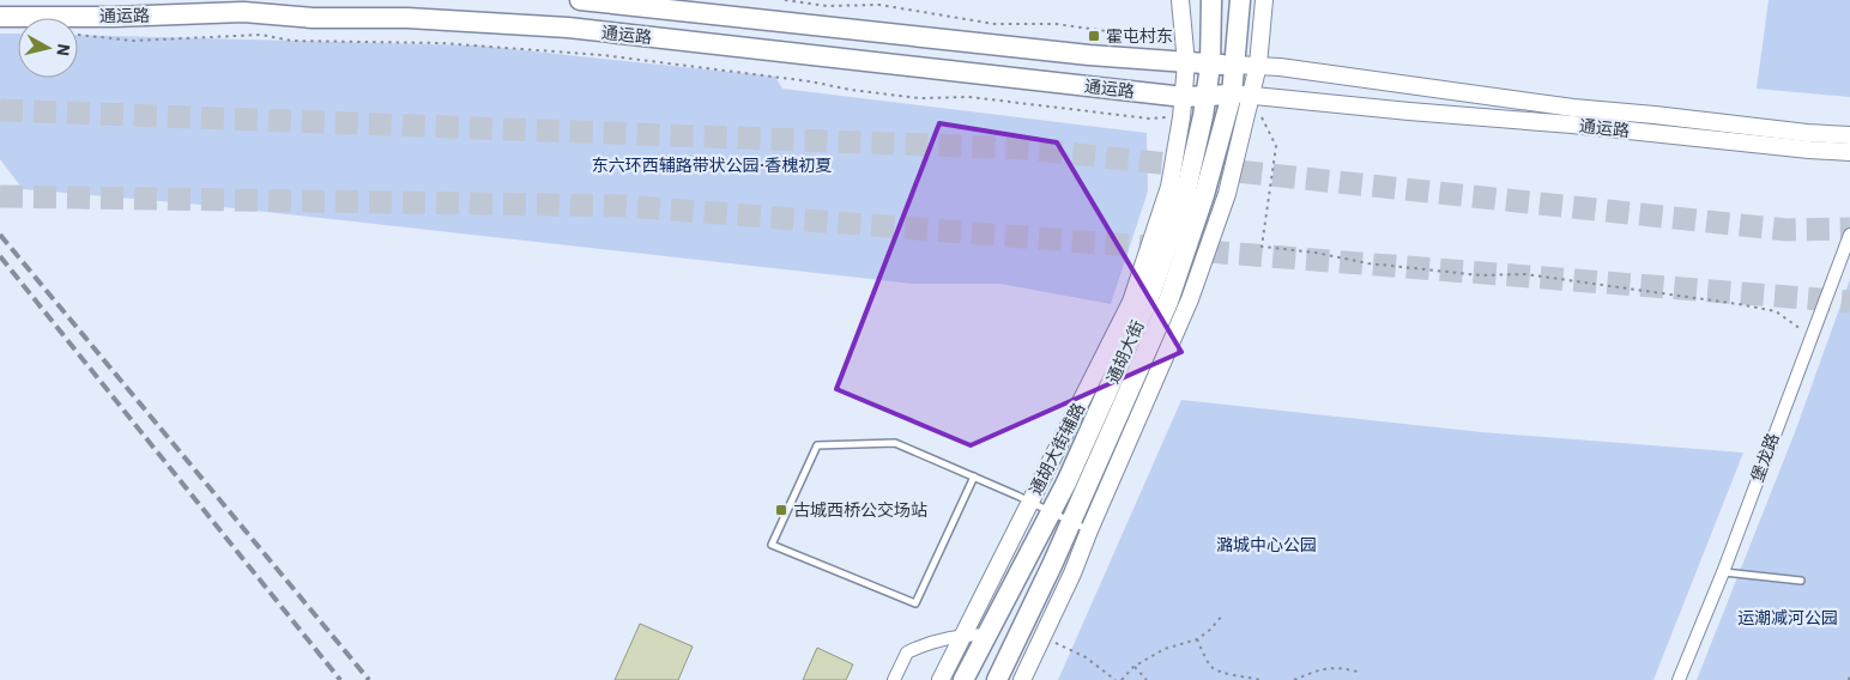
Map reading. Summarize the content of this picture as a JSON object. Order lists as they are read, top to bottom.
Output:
{
  "streets": {
    "main road": ["通运路", "通胡大街"],
    "street": ["通胡大街辅路", "堡龙路"]
  },
  "crossings": [
    ["通运路", "通胡大街"],
    ["通运路", "通胡大街辅路"]
  ],
  "parks": ["东六环西辅路带状公园·香槐初夏", "潞城中心公园", "运潮减河公园"],
  "places": {
    "transit": ["霍屯村东", "古城西桥公交场站"]
  },
  "north": "right"
}
